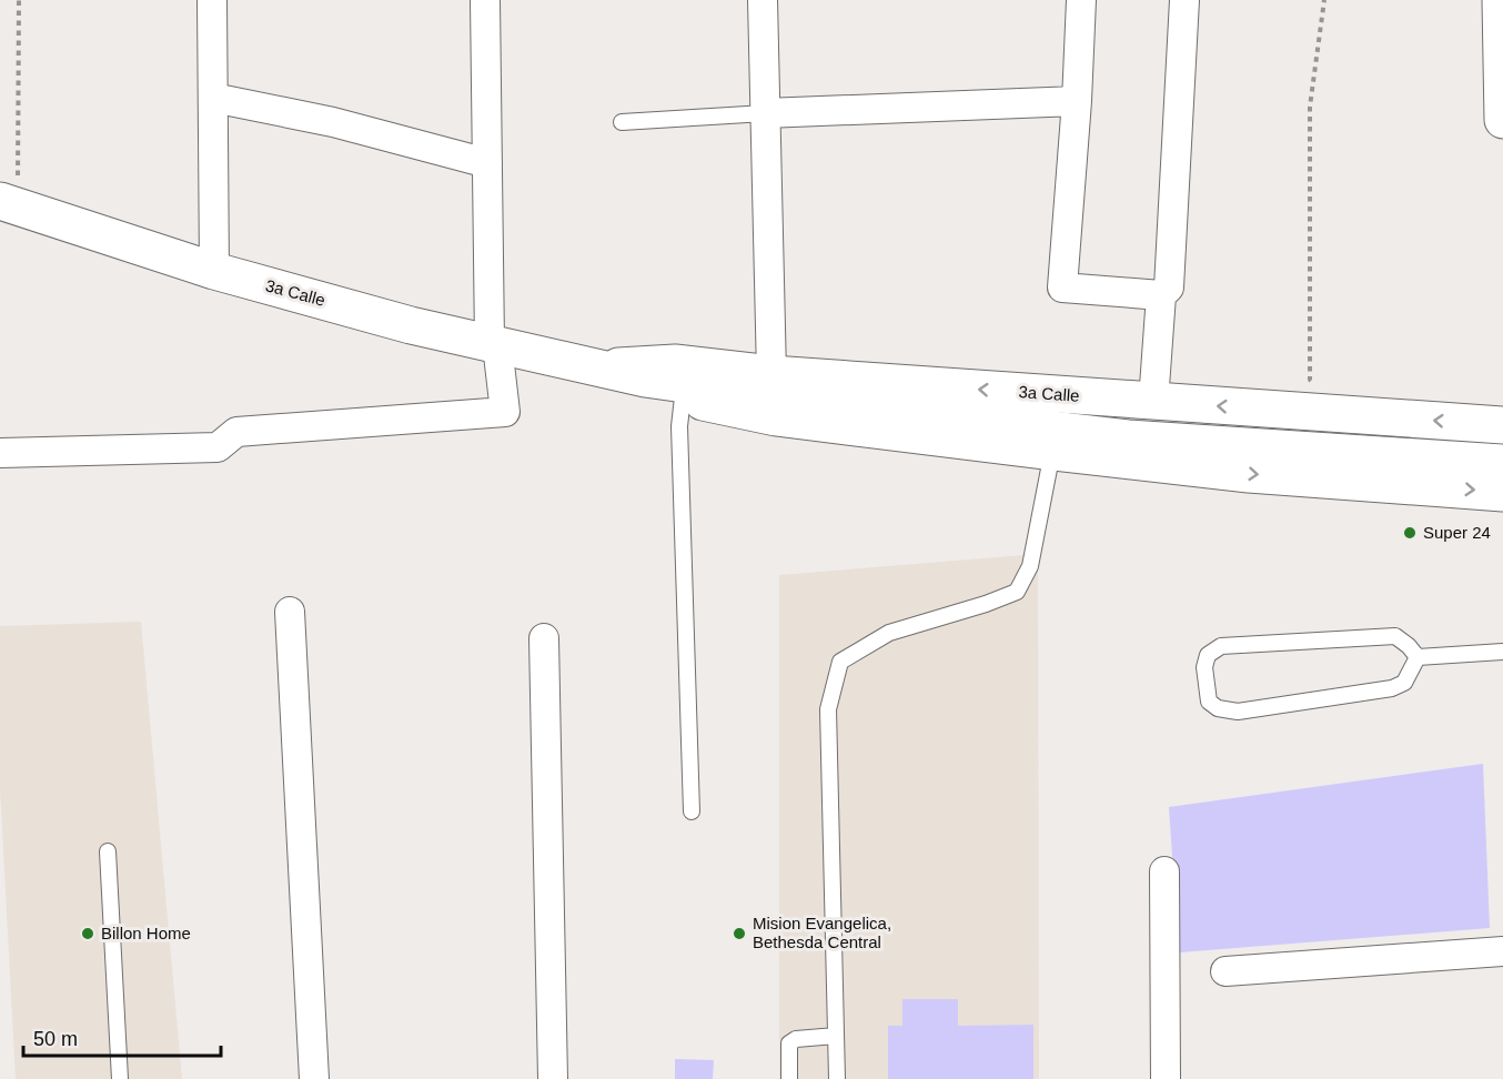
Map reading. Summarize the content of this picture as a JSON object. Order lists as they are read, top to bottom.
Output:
{
  "streets": {
    "street": ["3a Calle"]
  },
  "places": ["Super 24", "Billon Home", "Mision Evangelica, Bethesda Central"],
  "scale_bar": "50 m"
}
